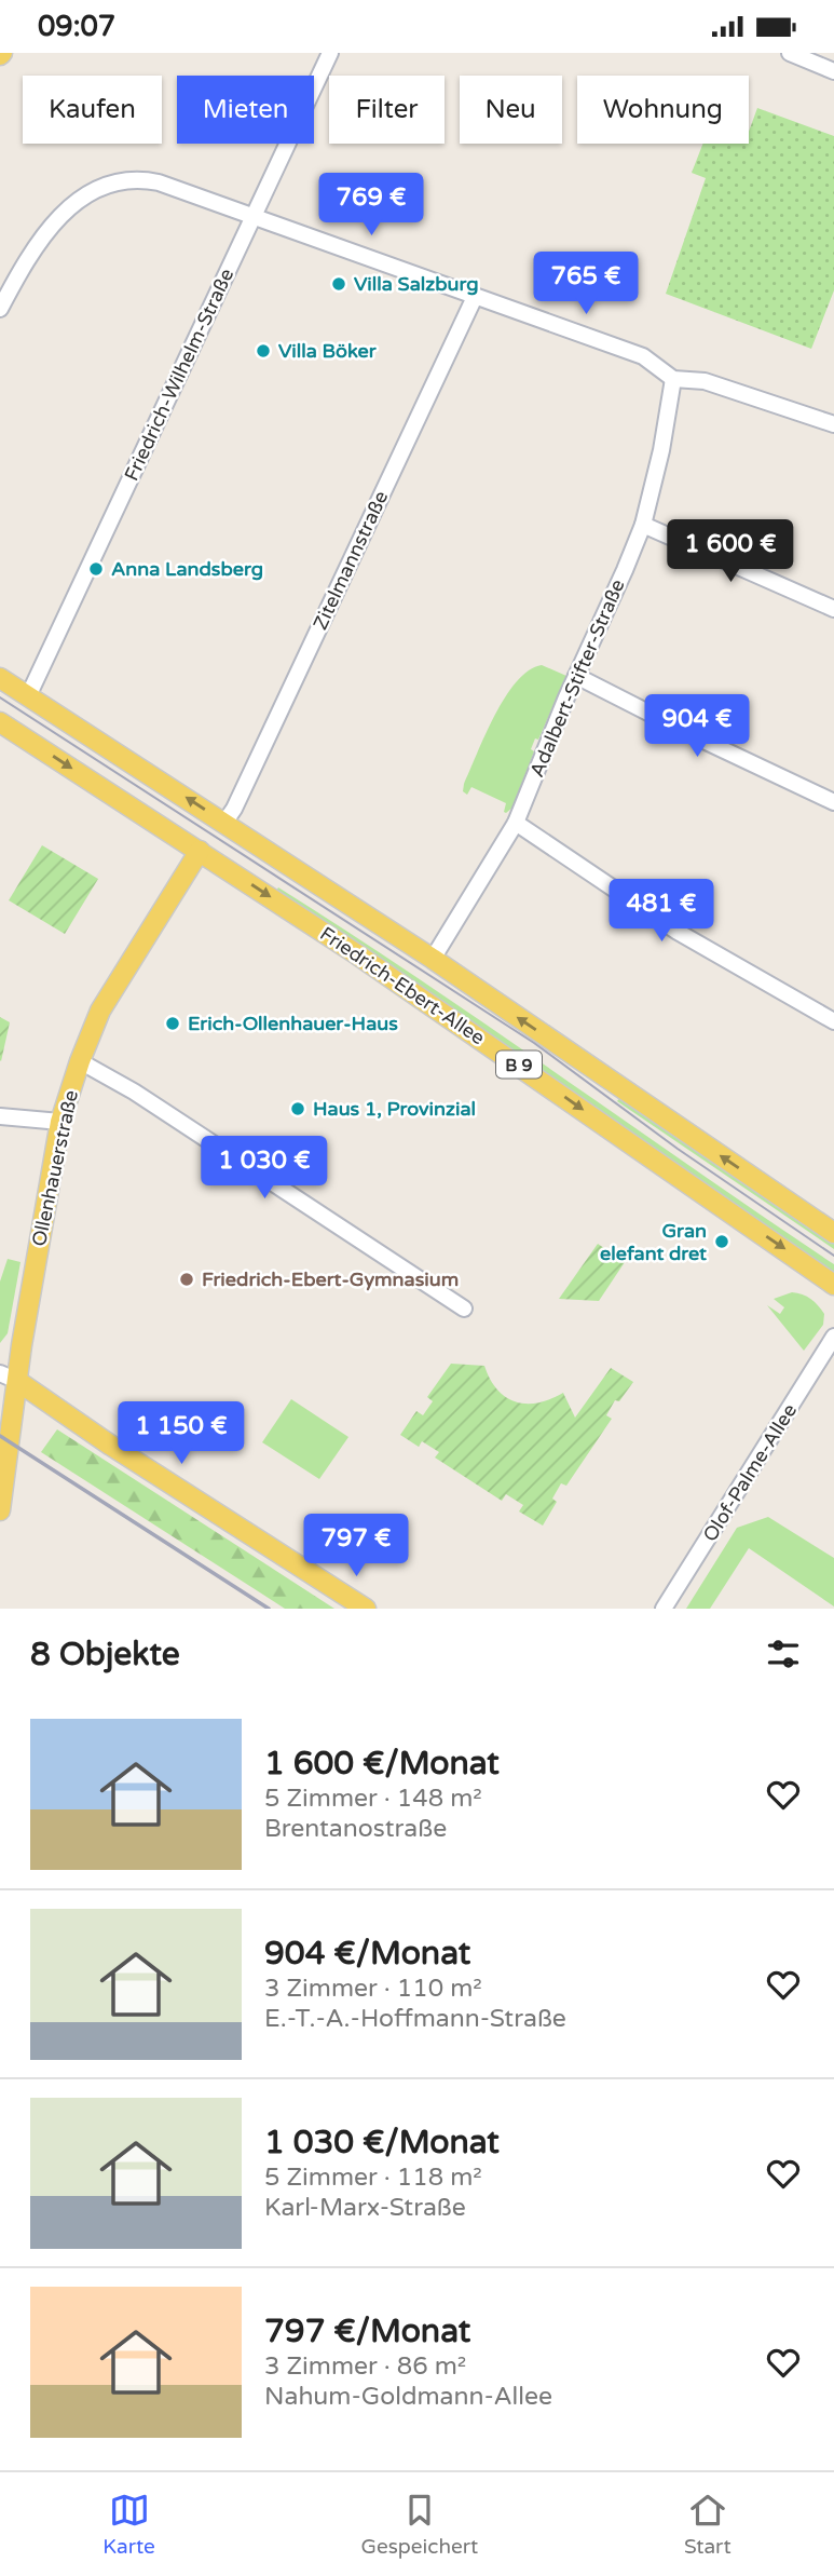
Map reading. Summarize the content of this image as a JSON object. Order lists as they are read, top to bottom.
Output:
{
  "streets": {
    "main road": ["Friedrich-Ebert-Allee", "B 9", "Ollenhauerstraße"],
    "street": [
      "Friedrich-Wilhelm-Straße",
      "Zitelmannstraße",
      "Adalbert-Stifter-Straße",
      "Olof-Palme-Allee"
    ]
  },
  "crossings": [
    ["Friedrich-Wilhelm-Straße", "Friedrich-Ebert-Allee"],
    ["Zitelmannstraße", "Friedrich-Ebert-Allee"],
    ["Adalbert-Stifter-Straße", "Friedrich-Ebert-Allee"],
    ["Friedrich-Ebert-Allee", "Ollenhauerstraße"]
  ],
  "places": [
    "Villa Salzburg",
    "Villa Böker",
    "Anna Landsberg",
    "Erich-Ollenhauer-Haus",
    "Haus 1, Provinzial",
    "Gran elefant dret",
    "Friedrich-Ebert-Gymnasium"
  ],
  "page": {
    "status": "09:07",
    "chip": [
      "Kaufen",
      "Mieten",
      "Filter",
      "Neu",
      "Wohnung"
    ],
    "price": [
      "769 €",
      "765 €",
      "1 600 €",
      "904 €",
      "481 €",
      "1 030 €",
      "1 150 €",
      "797 €"
    ],
    "heading": "8 Objekte",
    "list": [
      {
        "name": "1 600 €/Monat",
        "note": "5 Zimmer · 148 m² · Brentanostraße"
      },
      {
        "name": "904 €/Monat",
        "note": "3 Zimmer · 110 m² · E.-T.-A.-Hoffmann-Straße"
      },
      {
        "name": "1 030 €/Monat",
        "note": "5 Zimmer · 118 m² · Karl-Marx-Straße"
      },
      {
        "name": "797 €/Monat",
        "note": "3 Zimmer · 86 m² · Nahum-Goldmann-Allee"
      }
    ],
    "tabs": ["Karte", "Gespeichert", "Start"]
  }
}
